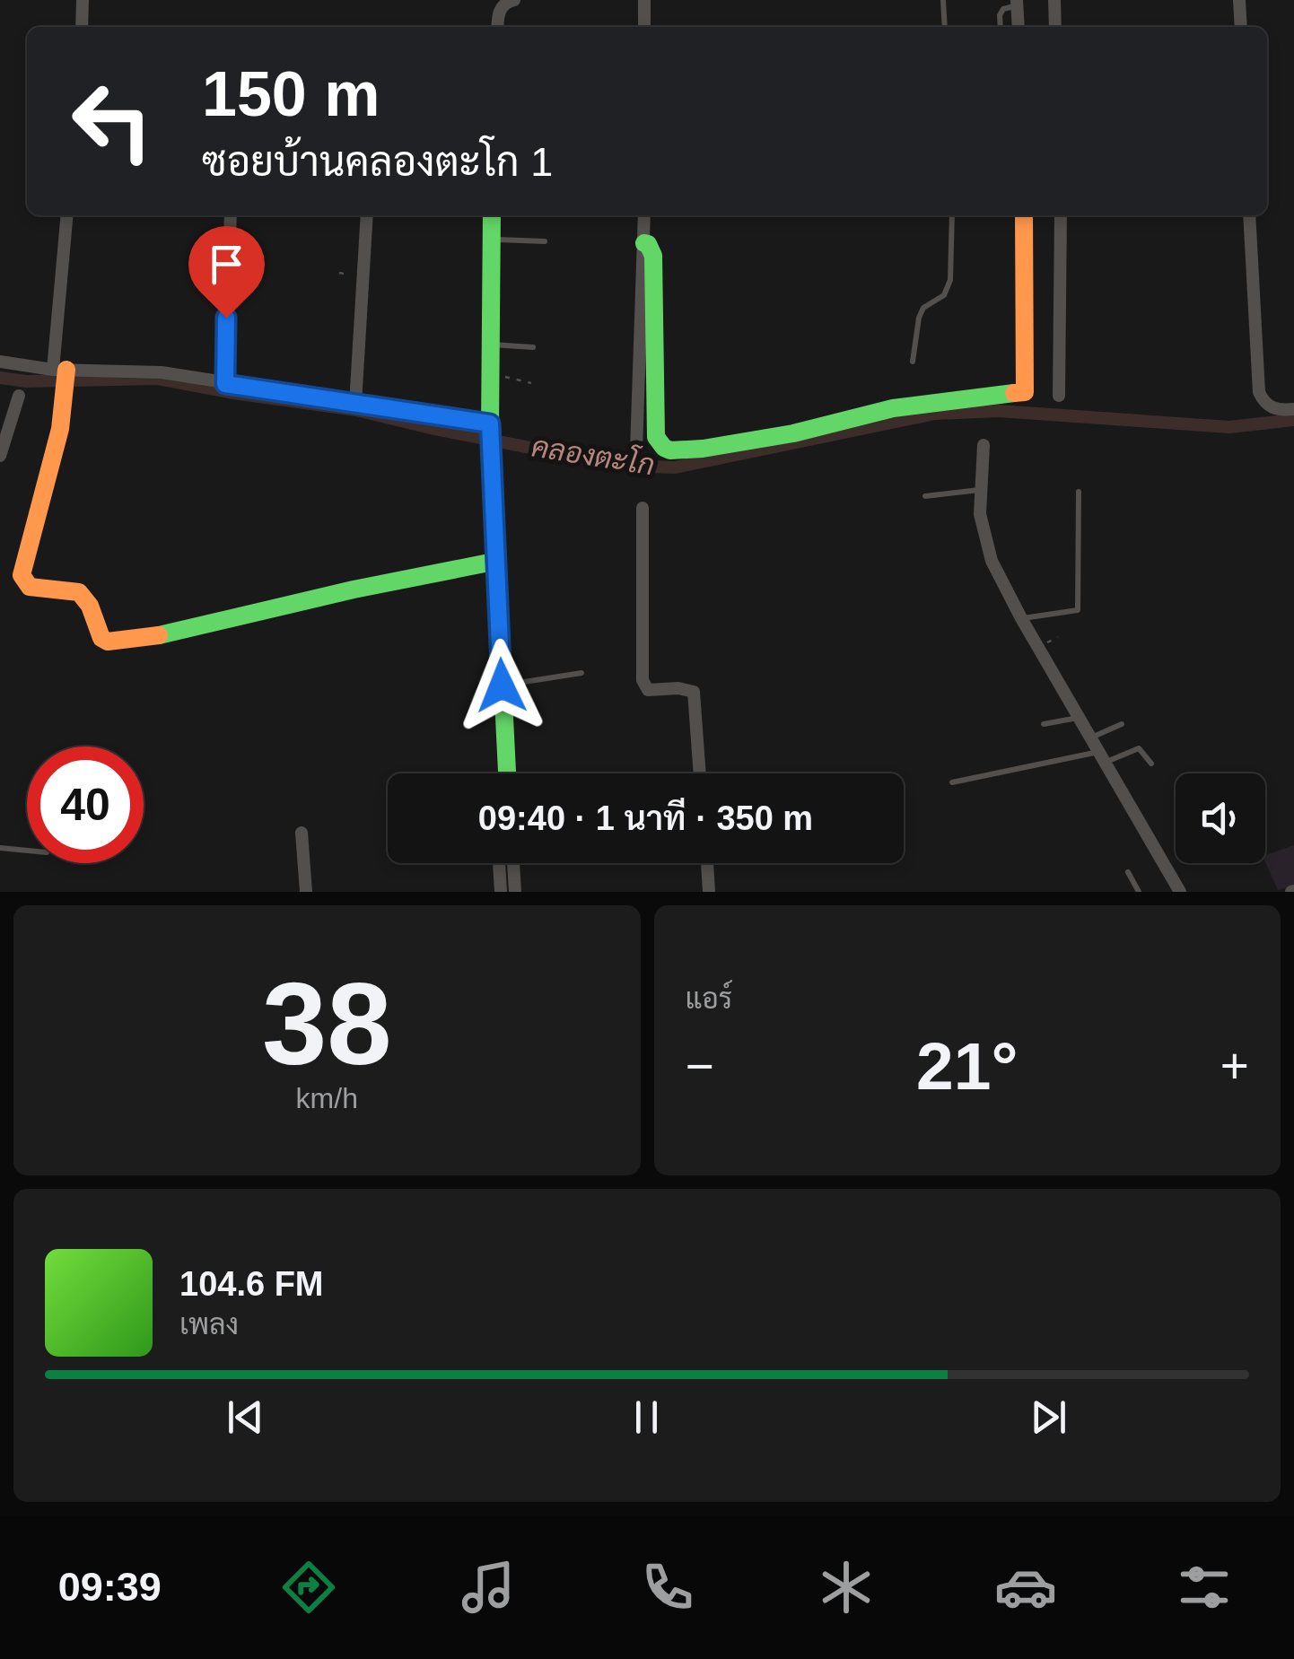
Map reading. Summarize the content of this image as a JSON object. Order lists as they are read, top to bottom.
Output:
{
  "water": ["คลองตะโก"],
  "page": {
    "turn": ["150 m", "ซอยบ้านคลองตะโก 1"],
    "limit": "40",
    "trip": "09:40 · 1 นาที · 350 m",
    "tile": [
      ["38", "km/h"],
      "แอร์"
    ],
    "heat": ["−", "21°", "+"],
    "song": ["104.6 FM", "เพลง"],
    "tabs": "09:39"
  }
}
